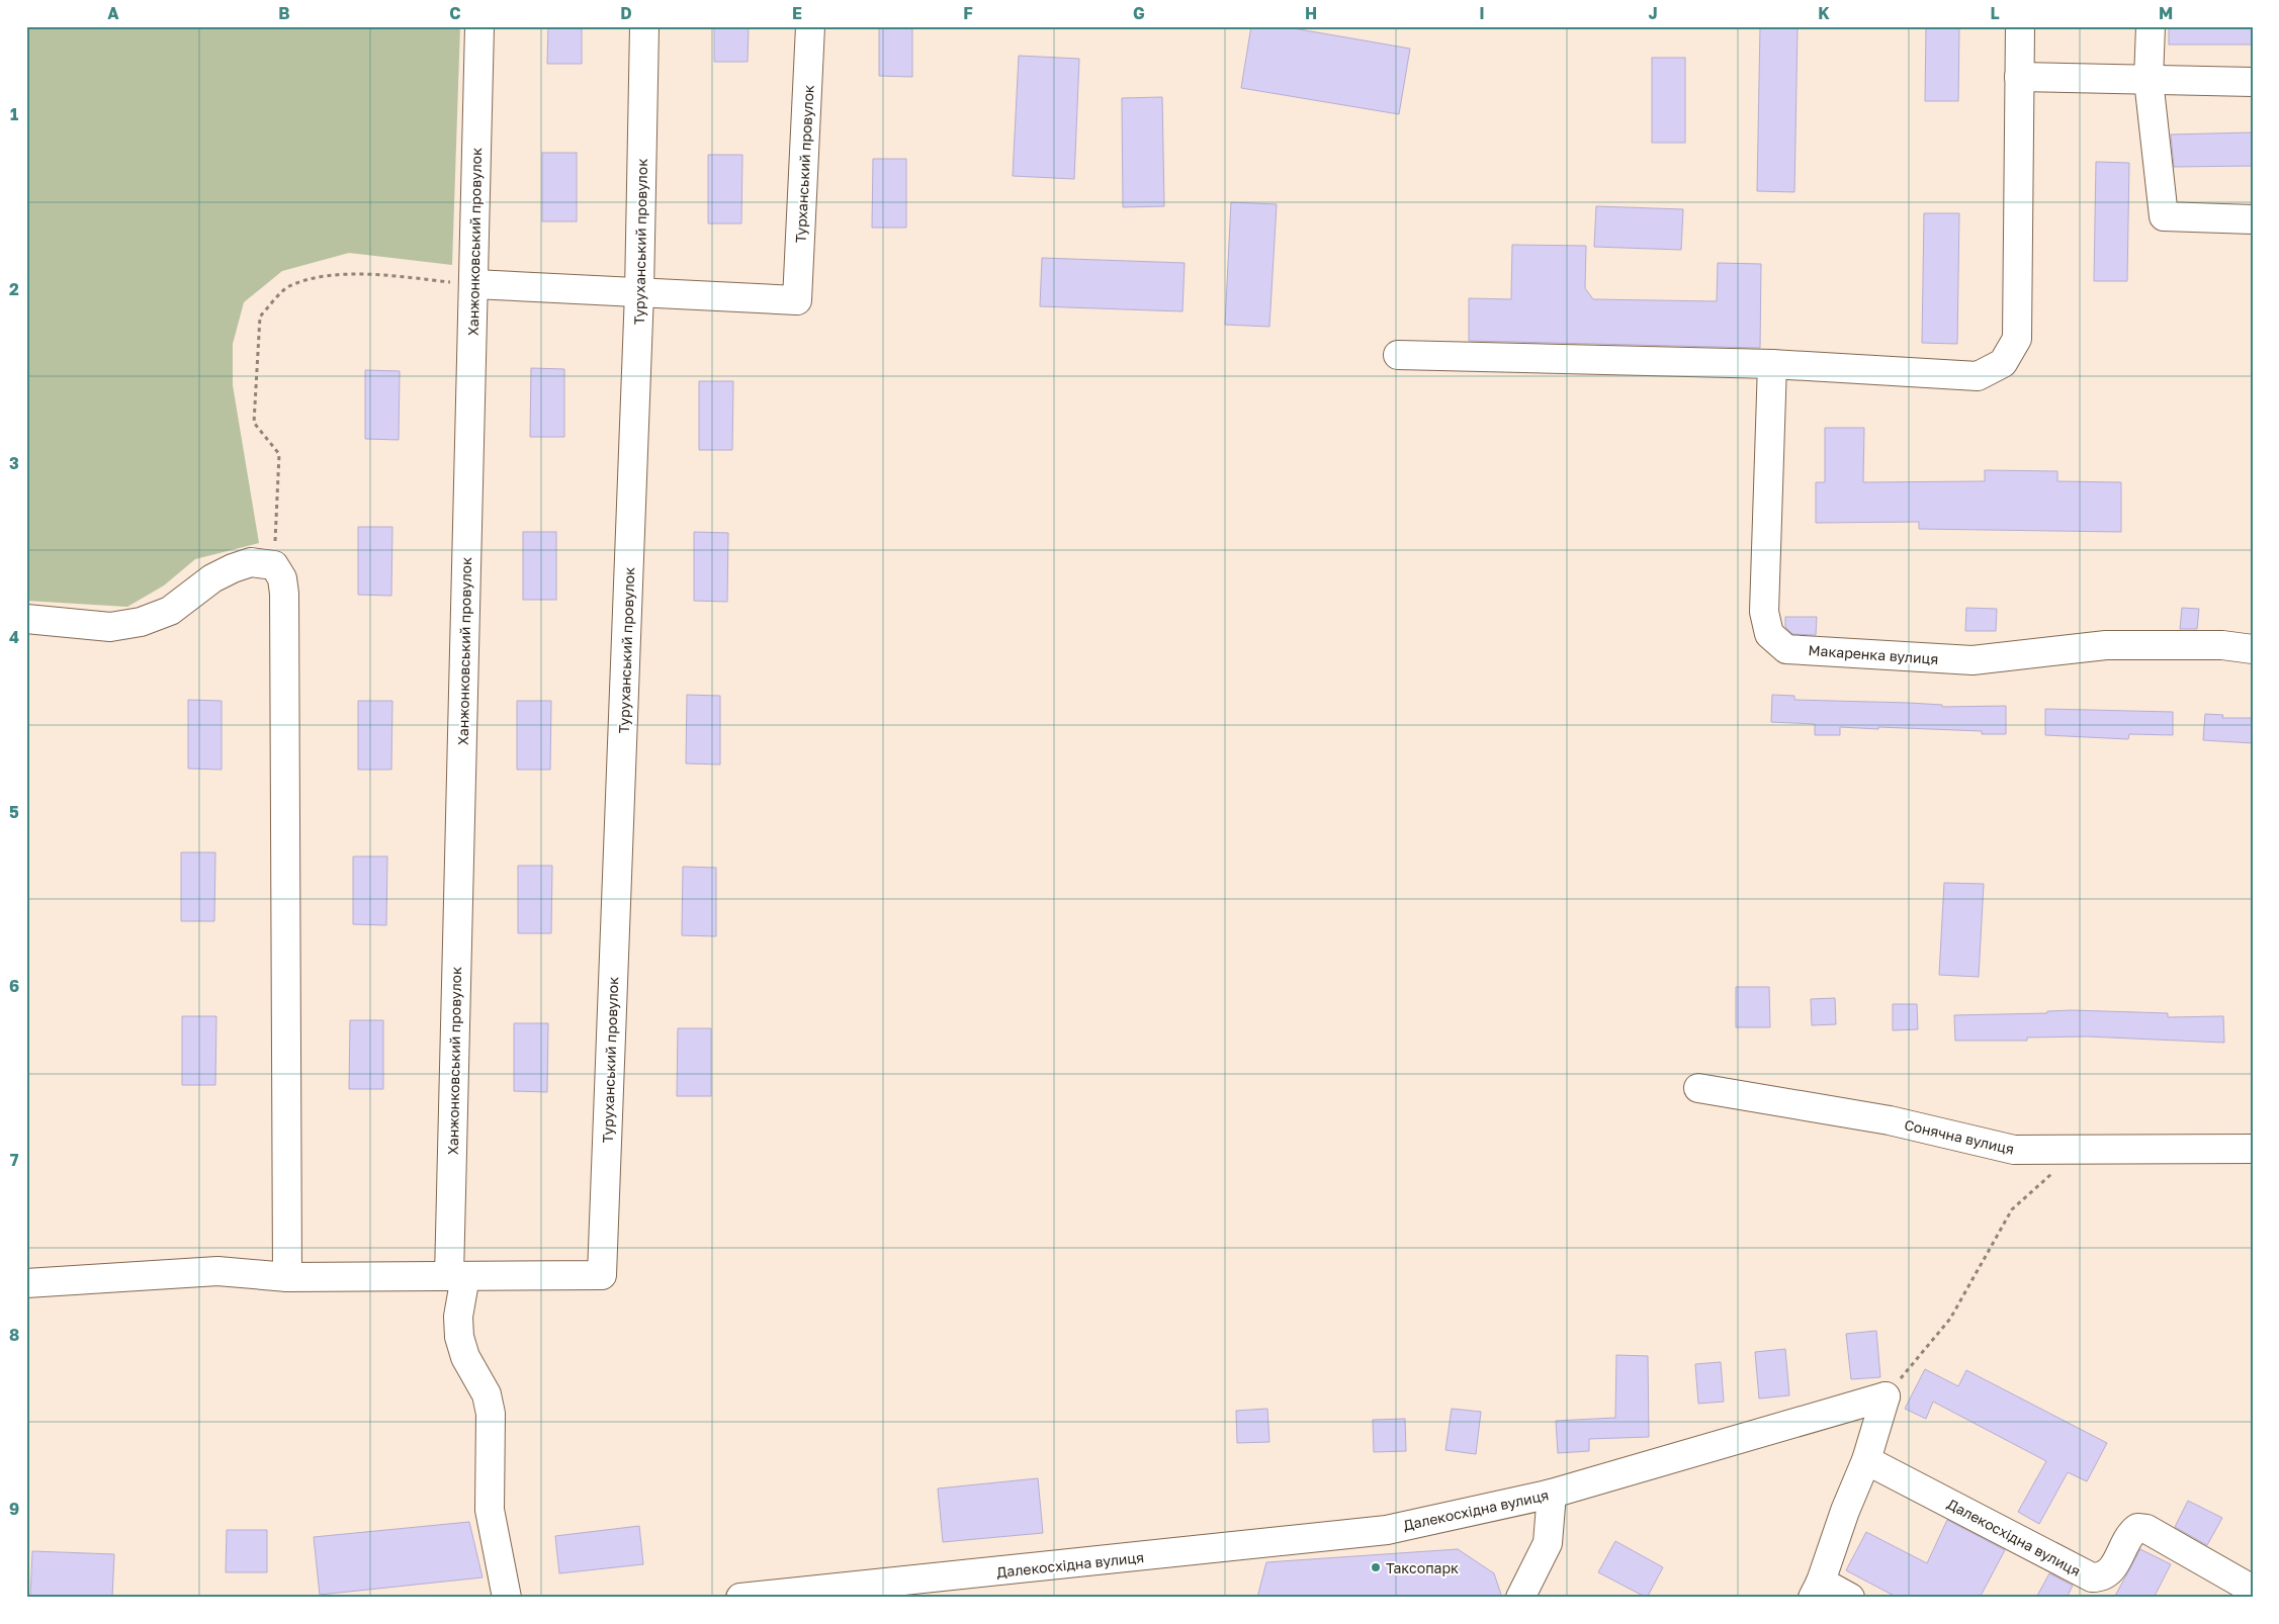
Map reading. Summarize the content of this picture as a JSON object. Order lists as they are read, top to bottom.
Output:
{
  "streets": {
    "street": [
      "Турханський провулок",
      "Ханжонковський провулок",
      "Туруханський провулок",
      "Макаренка вулиця",
      "Сонячна вулиця",
      "Далекосхідна вулиця"
    ]
  },
  "crossings": [
    ["Турханський провулок", "Туруханський провулок"],
    ["Ханжонковський провулок", "Туруханський провулок"]
  ],
  "places": ["Таксопарк"],
  "grid": {
    "columns": [
      "A",
      "B",
      "C",
      "D",
      "E",
      "F",
      "G",
      "H",
      "I",
      "J",
      "K",
      "L",
      "M"
    ],
    "rows": [
      "1",
      "2",
      "3",
      "4",
      "5",
      "6",
      "7",
      "8",
      "9"
    ]
  }
}
